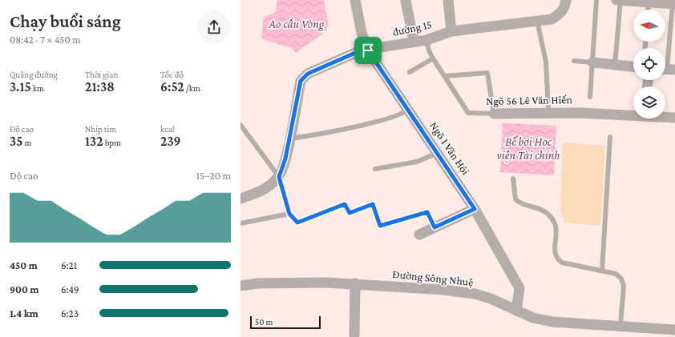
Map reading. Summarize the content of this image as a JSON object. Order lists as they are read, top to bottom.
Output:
{
  "streets": {
    "street": [
      "đường 15",
      "Ngõ 56 Lê Văn Hiến",
      "Ngõ 1 Văn Hội",
      "Đường Sông Nhuệ"
    ]
  },
  "crossings": [
    ["đường 15", "Ngõ 56 Lê Văn Hiến"],
    ["đường 15", "Ngõ 1 Văn Hội"],
    ["Ngõ 1 Văn Hội", "Đường Sông Nhuệ"]
  ],
  "water": ["Ao cầu Vòng", "Bể bơi Học viện Tài chính"],
  "scale_bar": "50 m",
  "north": "left",
  "page": {
    "heading": ["Chạy buổi sáng", "08:42 · 7 × 450 m"],
    "stats": [
      ["Quãng đường", "3.15 km"],
      ["Thời gian", "21:38"],
      ["Tốc độ", "6:52 /km"],
      ["Độ cao", "35 m"],
      ["Nhịp tim", "132 bpm"],
      ["kcal", "239"]
    ],
    "chart": ["Độ cao", "15–20 m"],
    "list": [
      {
        "name": "450 m",
        "note": "6:21"
      },
      {
        "name": "900 m",
        "note": "6:49"
      },
      {
        "name": "1.4 km",
        "note": "6:23"
      }
    ],
    "scale": "50 m"
  }
}
